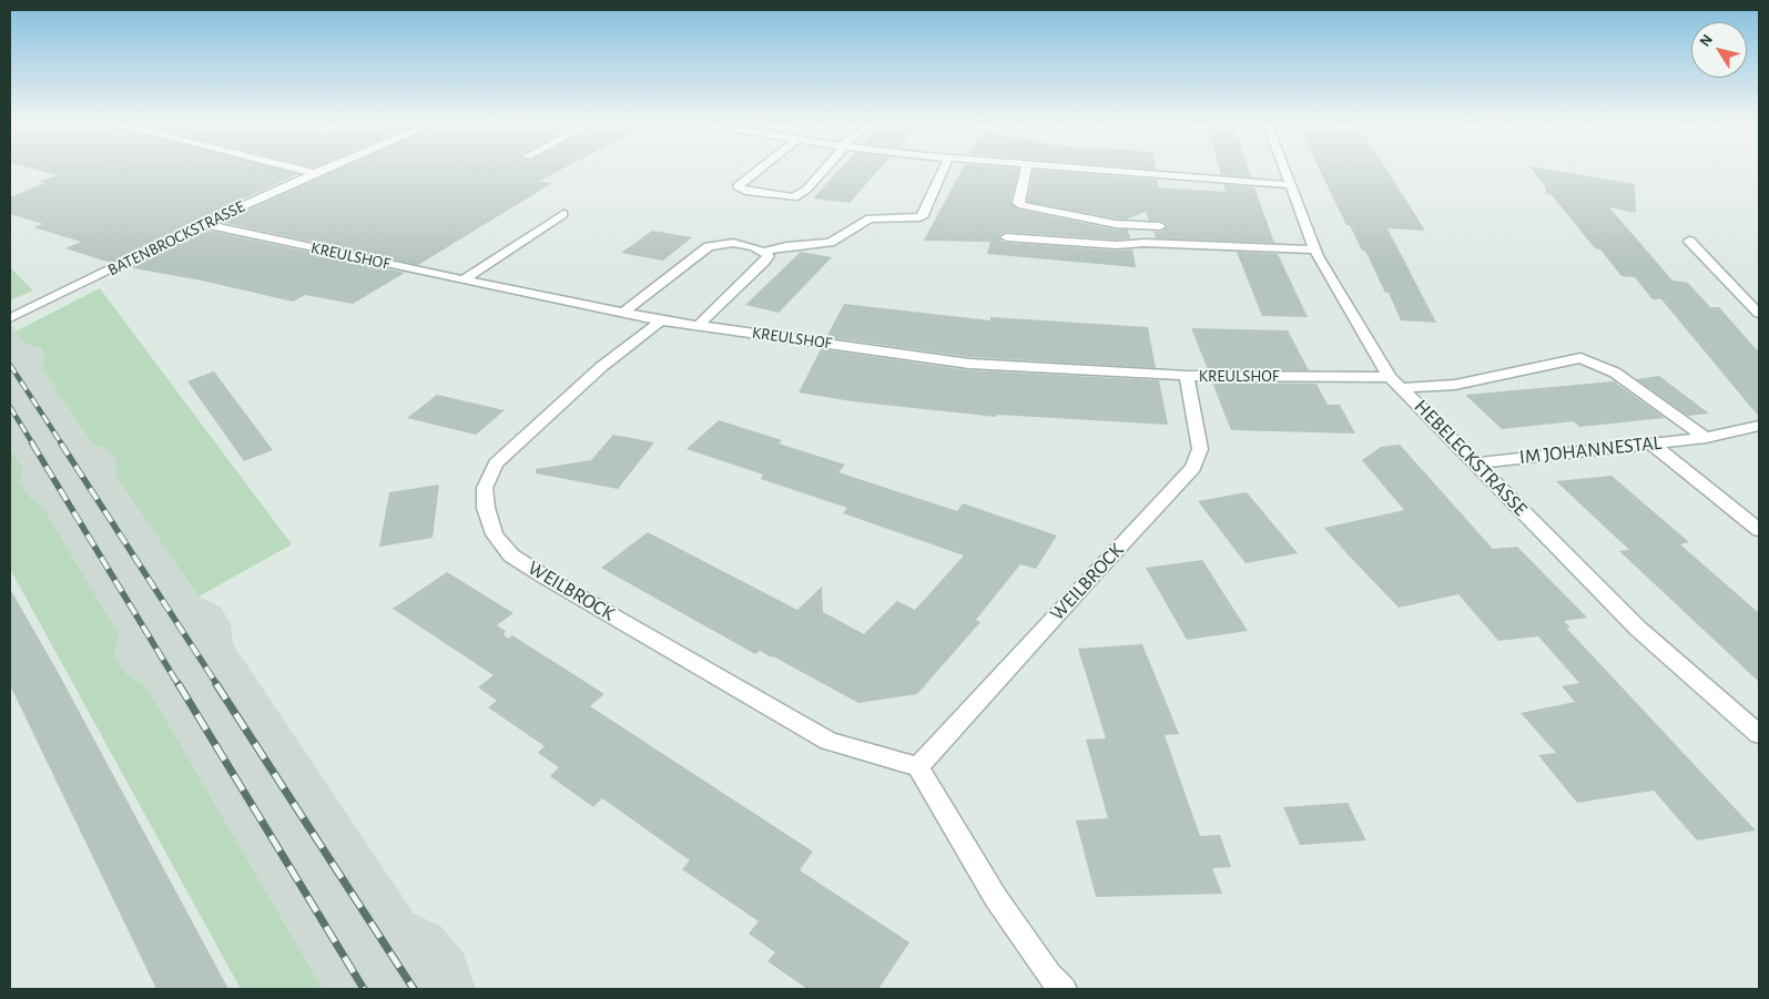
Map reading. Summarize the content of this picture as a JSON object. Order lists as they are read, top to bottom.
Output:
{
  "streets": {
    "street": [
      "BATENBROCKSTRASSE",
      "KREULSHOF",
      "IM JOHANNESTAL",
      "HEBELECKSTRASSE",
      "WEILBROCK"
    ]
  },
  "crossings": [
    ["BATENBROCKSTRASSE", "KREULSHOF"],
    ["KREULSHOF", "IM JOHANNESTAL"],
    ["KREULSHOF", "HEBELECKSTRASSE"],
    ["KREULSHOF", "WEILBROCK"],
    ["IM JOHANNESTAL", "HEBELECKSTRASSE"]
  ],
  "north": "top left"
}
